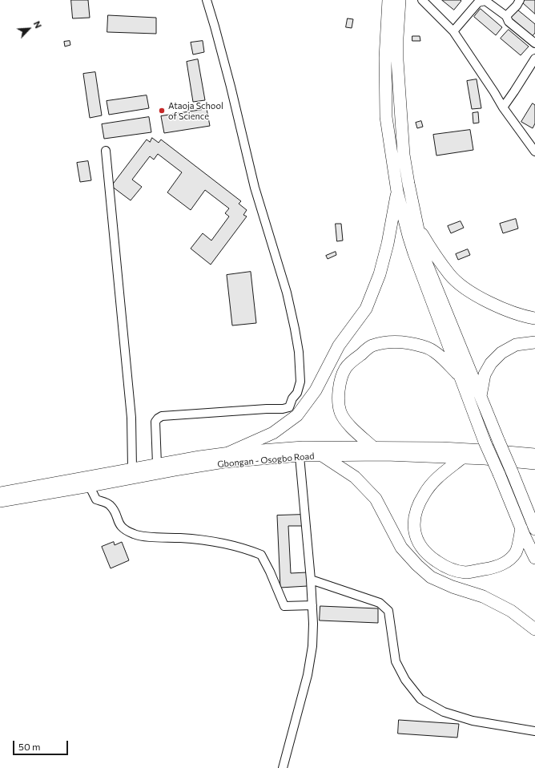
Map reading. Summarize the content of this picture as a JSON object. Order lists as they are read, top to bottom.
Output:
{
  "streets": {
    "main road": ["Gbongan - Osogbo Road"]
  },
  "places": ["Ataoja School of Science"],
  "scale_bar": "50 m",
  "north": "top right"
}
